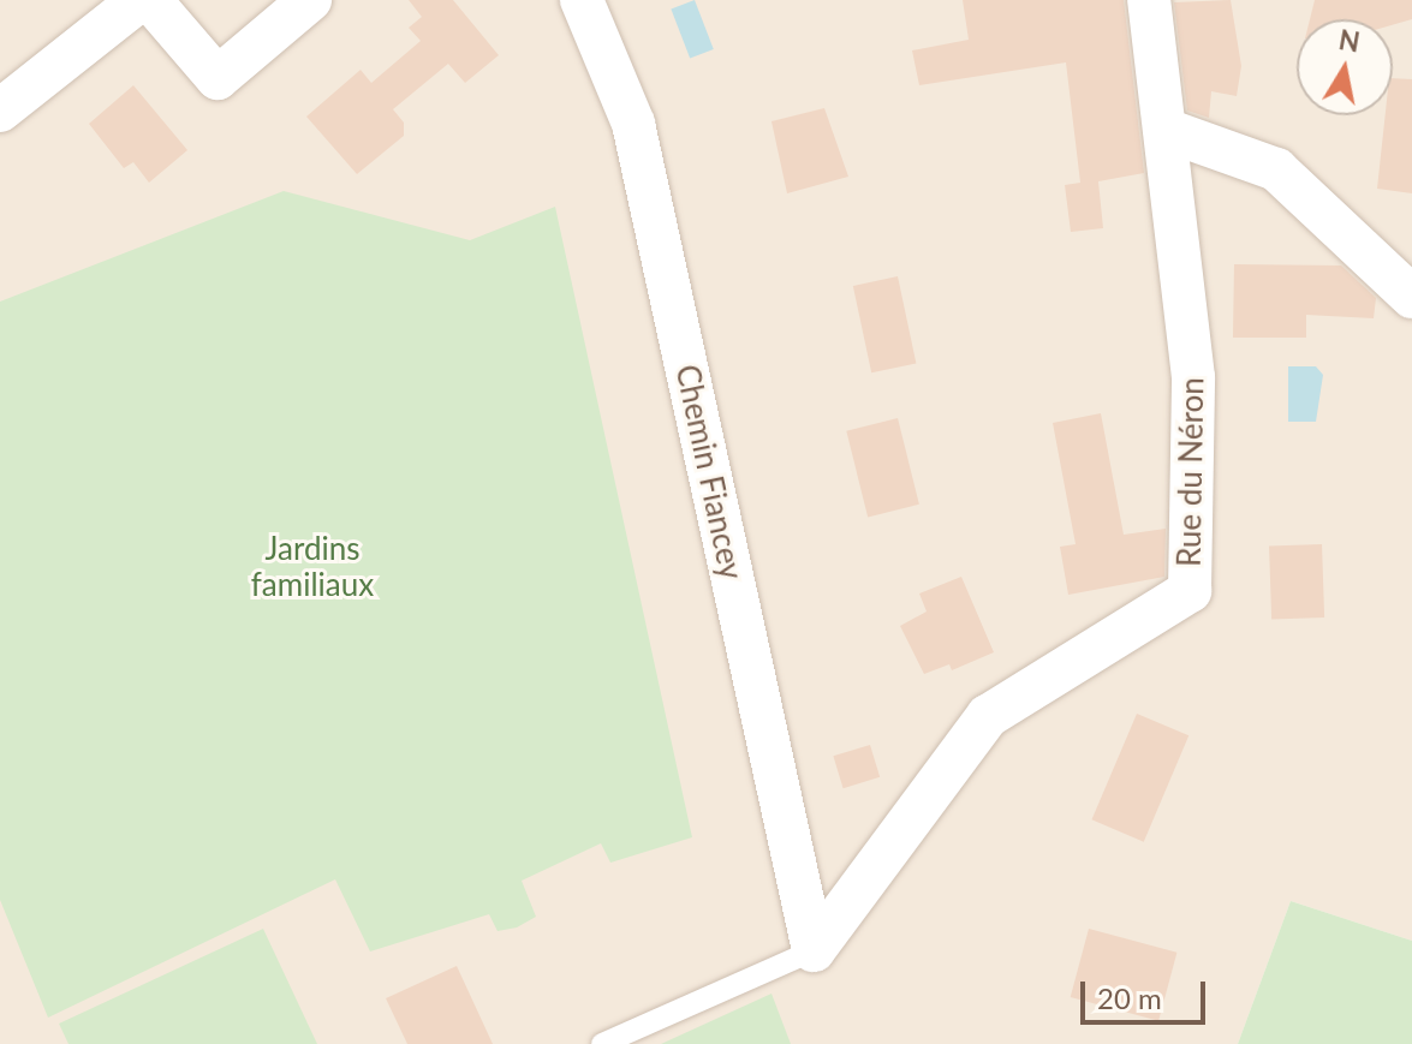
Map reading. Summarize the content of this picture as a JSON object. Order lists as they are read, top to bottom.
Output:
{
  "streets": {
    "street": ["Chemin Fiancey", "Rue du Néron"]
  },
  "crossings": [
    ["Chemin Fiancey", "Rue du Néron"]
  ],
  "parks": ["Jardins familiaux"],
  "scale_bar": "20 m",
  "north": "top"
}
